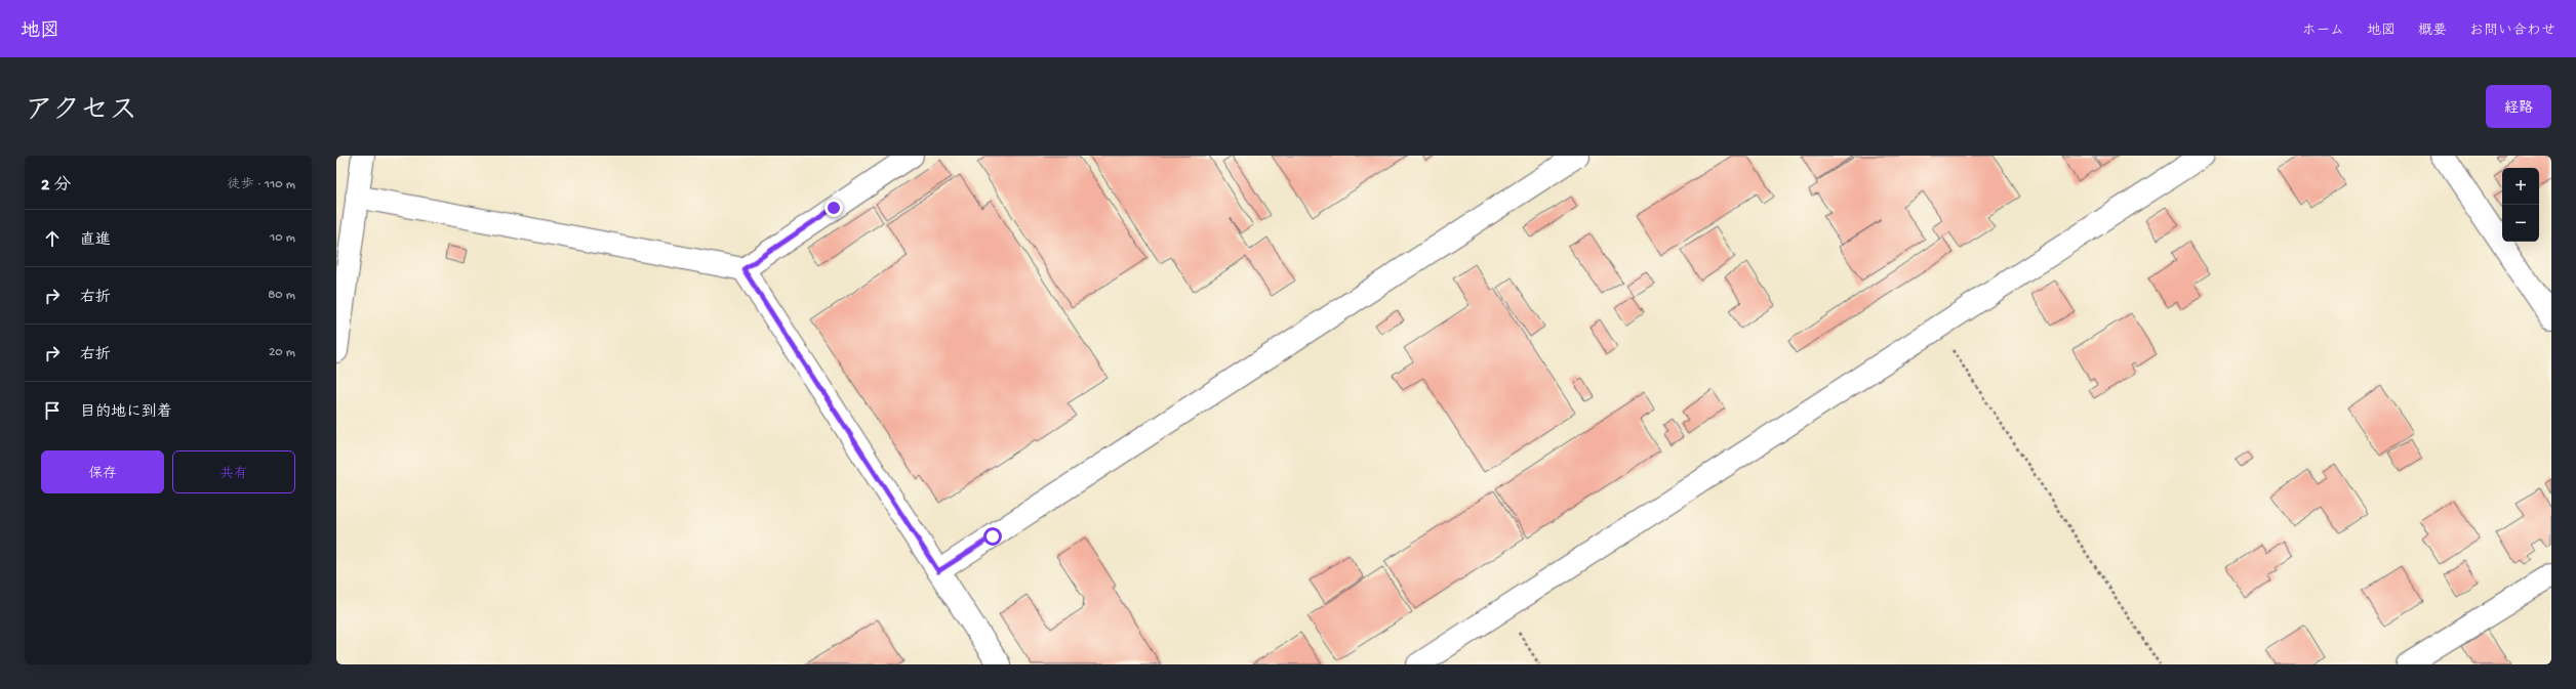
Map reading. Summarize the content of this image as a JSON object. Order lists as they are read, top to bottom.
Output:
{
  "page": {
    "header": "地図",
    "nav": [
      "ホーム",
      "地図",
      "概要",
      "お問い合わせ"
    ],
    "title": "アクセス",
    "buttons": [
      "経路",
      ["保存", "共有"]
    ],
    "heading": ["2 分", "徒歩 · 110 m"],
    "map_buttons": ["+", "−"],
    "list": [
      ["直進", "10 m"],
      ["右折", "80 m"],
      ["右折", "20 m"],
      "目的地に到着"
    ]
  }
}
